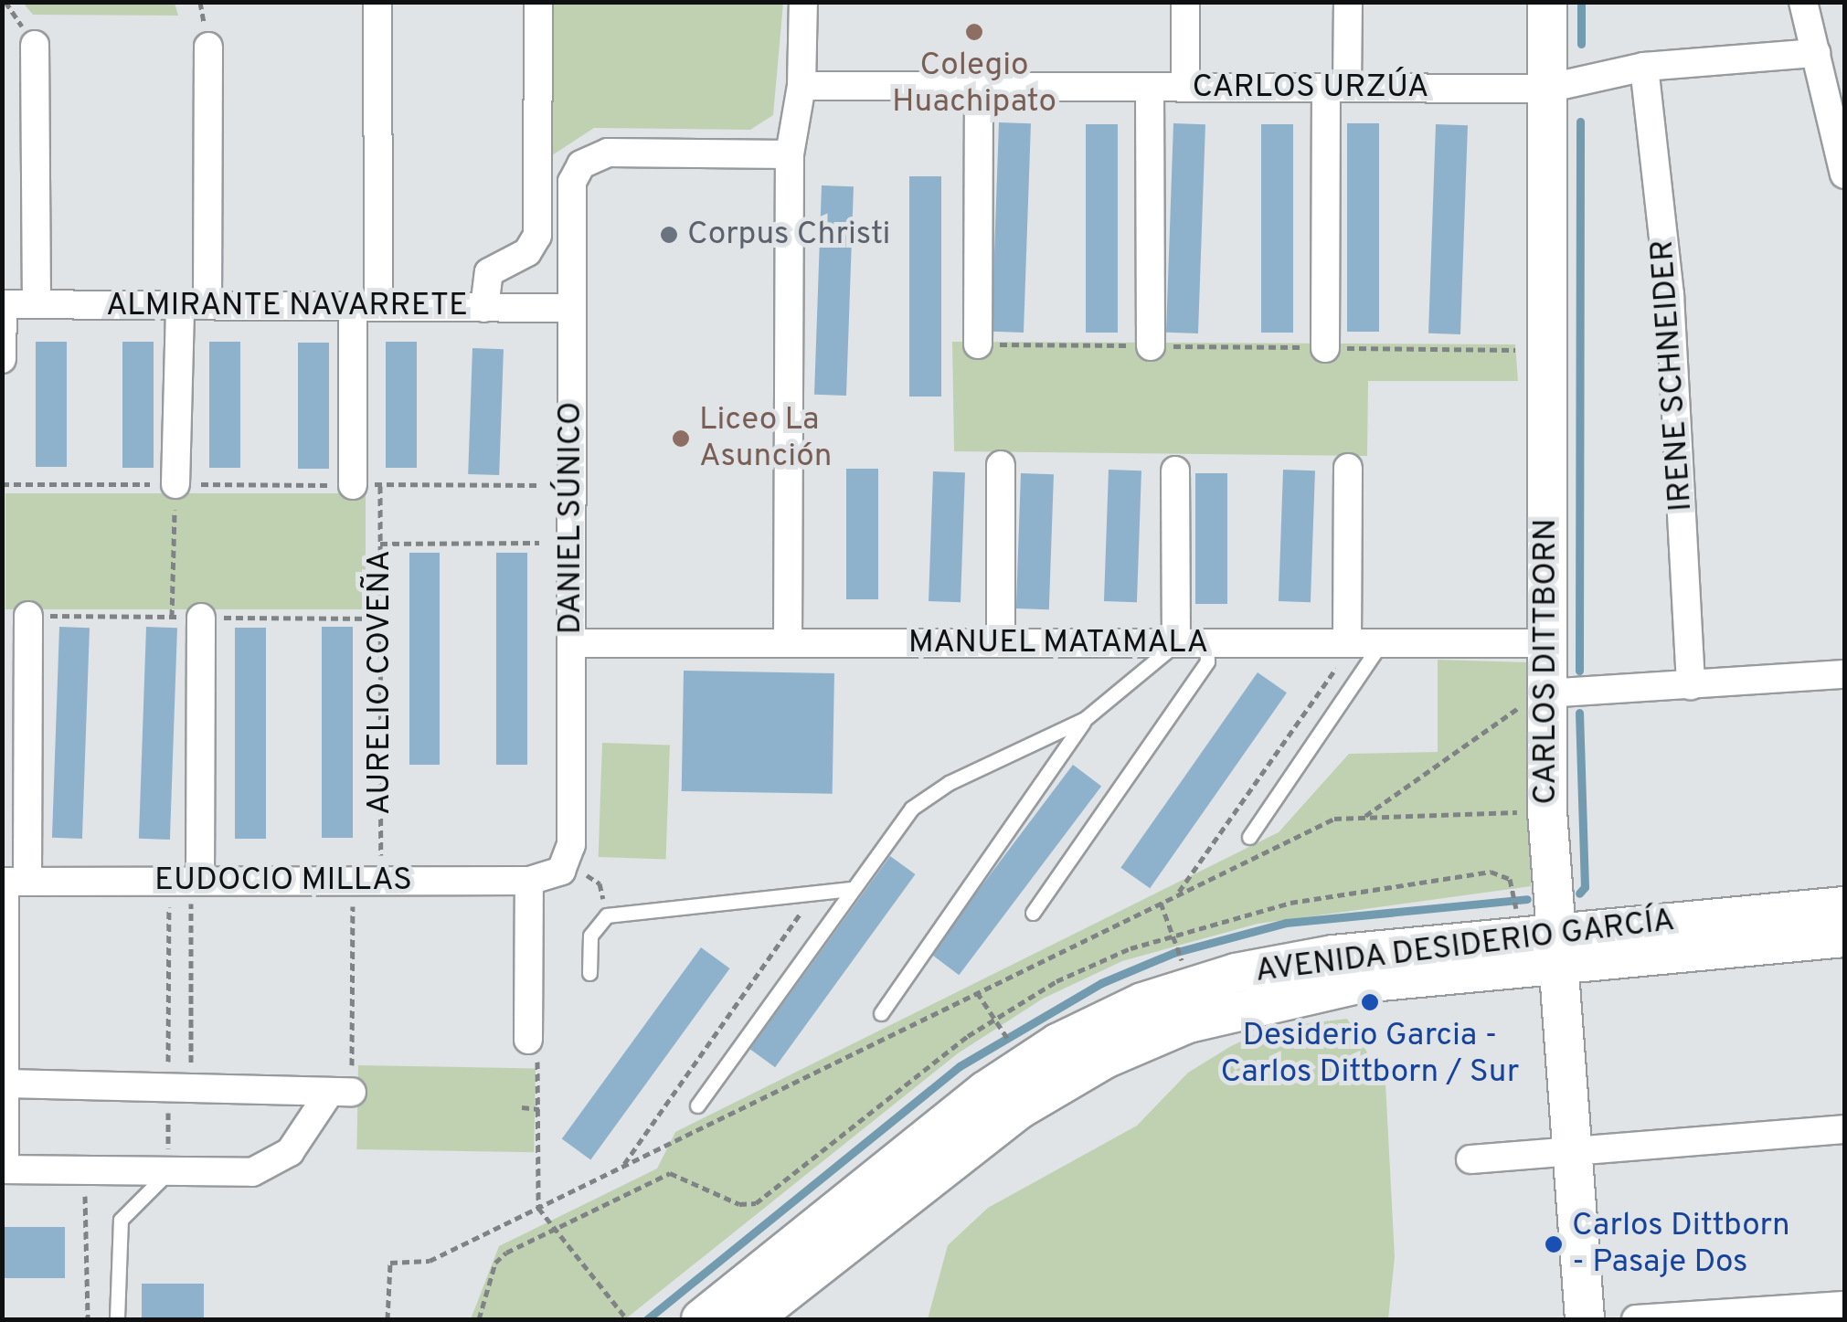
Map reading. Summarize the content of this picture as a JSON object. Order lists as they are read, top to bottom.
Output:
{
  "streets": {
    "main road": ["CARLOS DITTBORN", "AVENIDA DESIDERIO GARCÍA"],
    "street": [
      "CARLOS URZÚA",
      "ALMIRANTE NAVARRETE",
      "IRENE SCHNEIDER",
      "DANIEL SÚNICO",
      "MANUEL MATAMALA",
      "EUDOCIO MILLAS"
    ],
    "path": ["AURELIO COVEÑA"]
  },
  "crossings": [
    ["CARLOS URZÚA", "IRENE SCHNEIDER"],
    ["CARLOS URZÚA", "CARLOS DITTBORN"],
    ["ALMIRANTE NAVARRETE", "DANIEL SÚNICO"],
    ["DANIEL SÚNICO", "MANUEL MATAMALA"],
    ["DANIEL SÚNICO", "EUDOCIO MILLAS"],
    ["MANUEL MATAMALA", "CARLOS DITTBORN"],
    ["CARLOS DITTBORN", "AVENIDA DESIDERIO GARCÍA"],
    ["AURELIO COVEÑA", "EUDOCIO MILLAS"]
  ],
  "places": [
    "Colegio Huachipato",
    "Corpus Christi",
    "Liceo La Asunción",
    "Desiderio Garcia - Carlos Dittborn / Sur",
    "Carlos Dittborn - Pasaje Dos"
  ]
}
